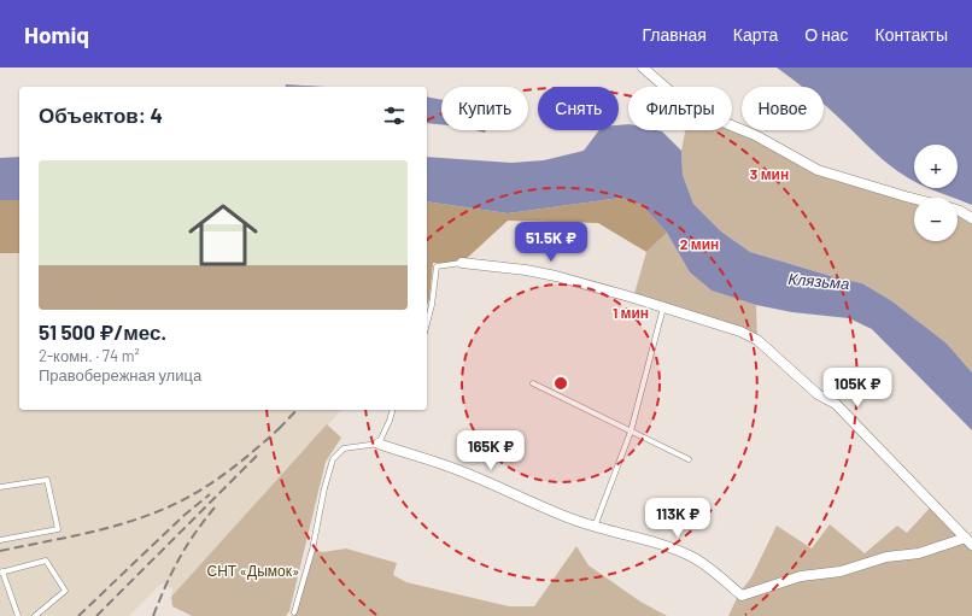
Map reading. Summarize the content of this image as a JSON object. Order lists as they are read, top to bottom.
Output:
{
  "water": ["Клязьма"],
  "parks": ["СНТ «Дымок»"],
  "page": {
    "header": "Homiq",
    "nav": [
      "Главная",
      "Карта",
      "О нас",
      "Контакты"
    ],
    "chip": [
      "Купить",
      "Снять",
      "Фильтры",
      "Новое"
    ],
    "heading": "Объектов: 4",
    "map_buttons": ["+", "−"],
    "list": [
      {
        "name": "51 500 ₽/мес.",
        "note": "2-комн. · 74 m² · Правобережная улица"
      }
    ],
    "price": [
      "51.5K ₽",
      "105K ₽",
      "165K ₽",
      "113K ₽"
    ]
  },
  "rings": ["3 мин", "2 мин", "1 мин"]
}
